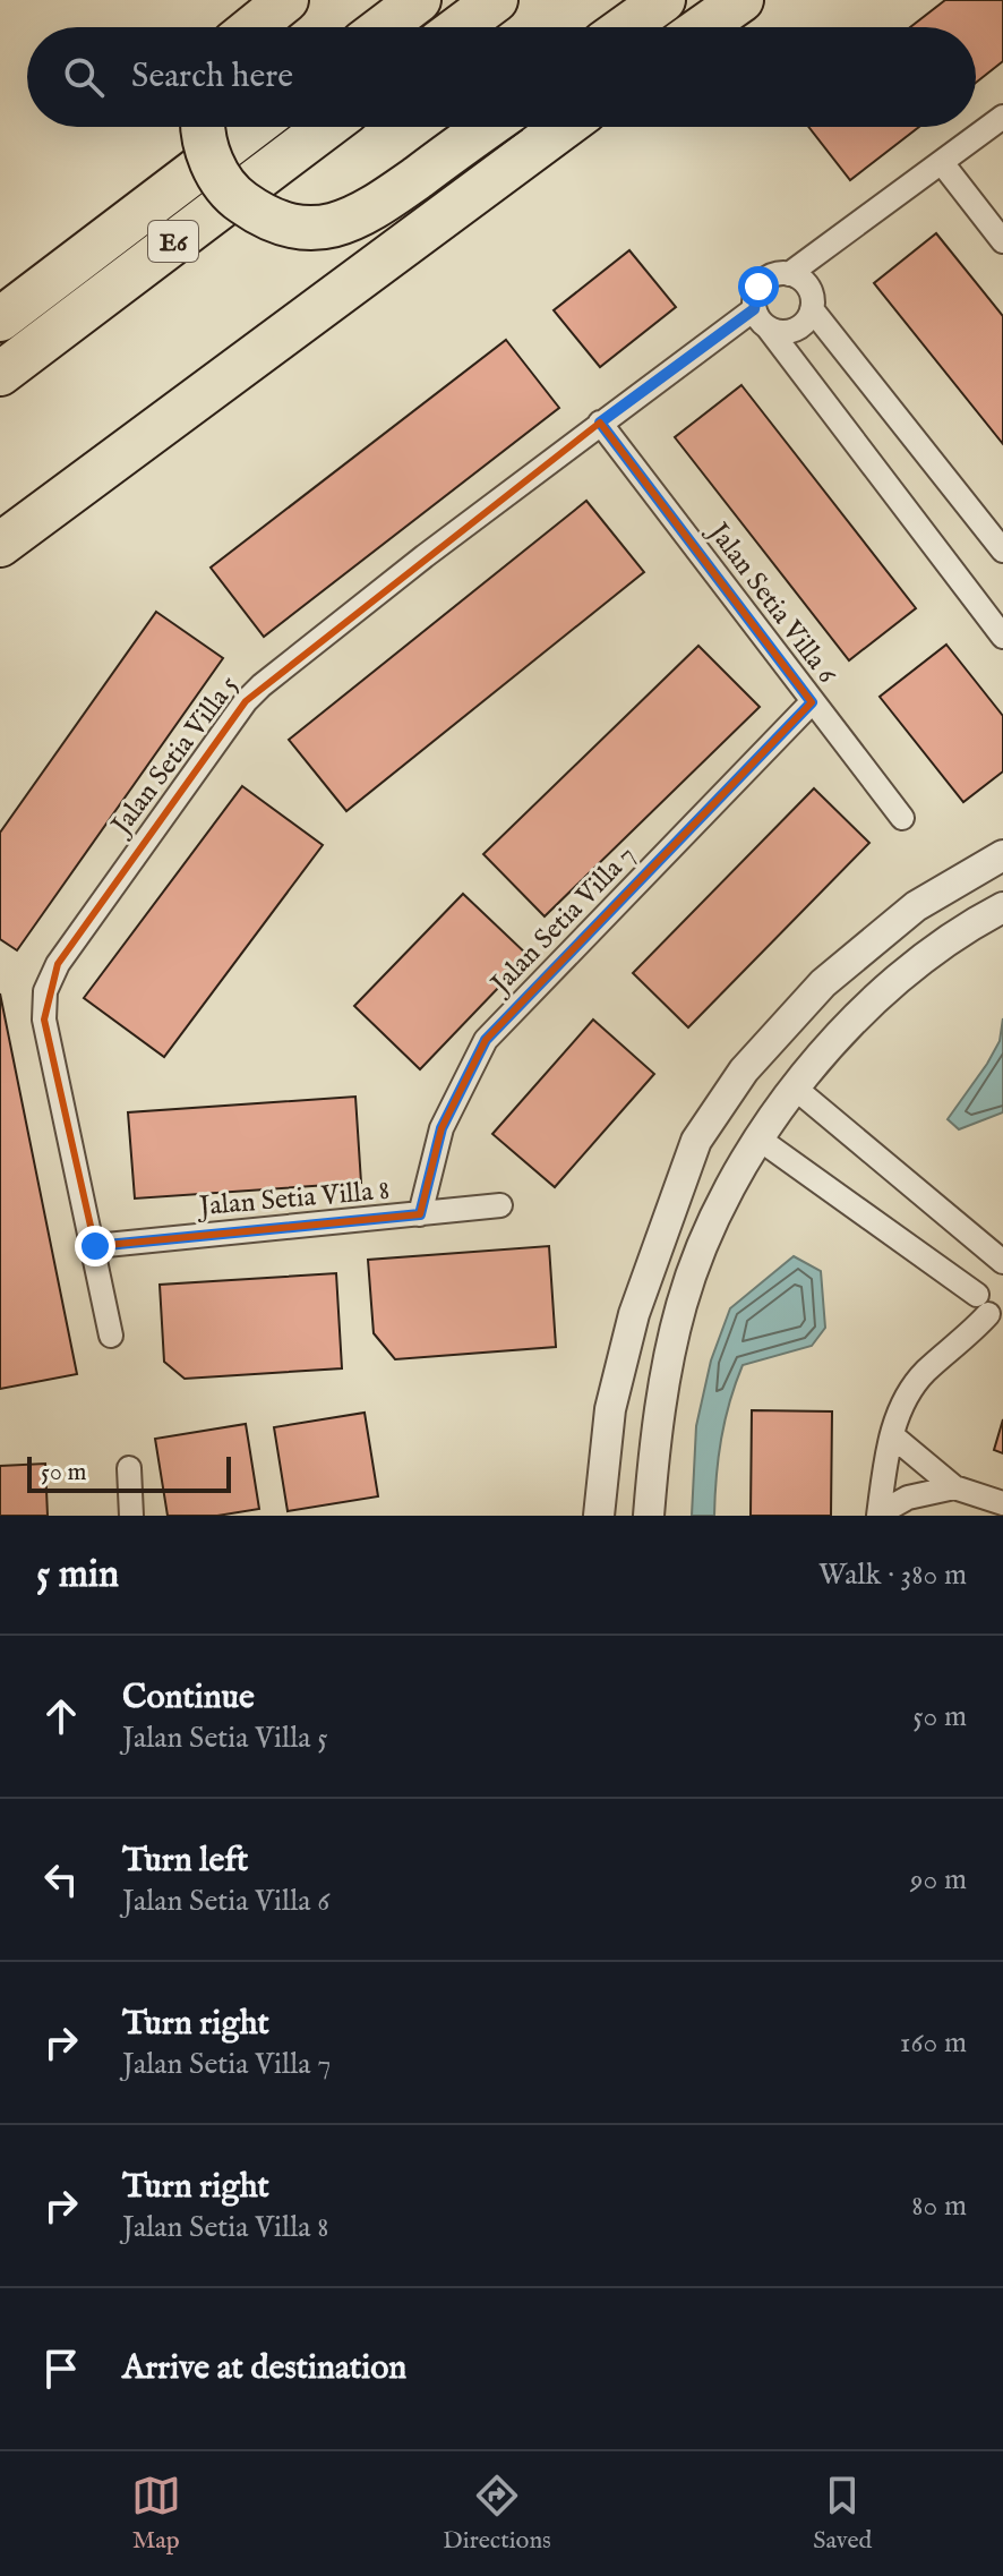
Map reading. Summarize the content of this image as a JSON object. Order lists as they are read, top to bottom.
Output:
{
  "streets": {
    "highway": ["E6"],
    "street": [
      "Jalan Setia Villa 6",
      "Jalan Setia Villa 5",
      "Jalan Setia Villa 7",
      "Jalan Setia Villa 8"
    ]
  },
  "crossings": [
    ["Jalan Setia Villa 6", "Jalan Setia Villa 5"],
    ["Jalan Setia Villa 6", "Jalan Setia Villa 7"],
    ["Jalan Setia Villa 5", "Jalan Setia Villa 8"],
    ["Jalan Setia Villa 7", "Jalan Setia Villa 8"]
  ],
  "scale_bar": "50 m",
  "page": {
    "search": "Search here",
    "scale": "50 m",
    "heading": ["5 min", "Walk · 380 m"],
    "list": [
      ["Continue", "Jalan Setia Villa 5", "50 m"],
      ["Turn left", "Jalan Setia Villa 6", "90 m"],
      ["Turn right", "Jalan Setia Villa 7", "160 m"],
      ["Turn right", "Jalan Setia Villa 8", "80 m"],
      "Arrive at destination"
    ],
    "nav": ["Map", "Directions", "Saved"]
  }
}
